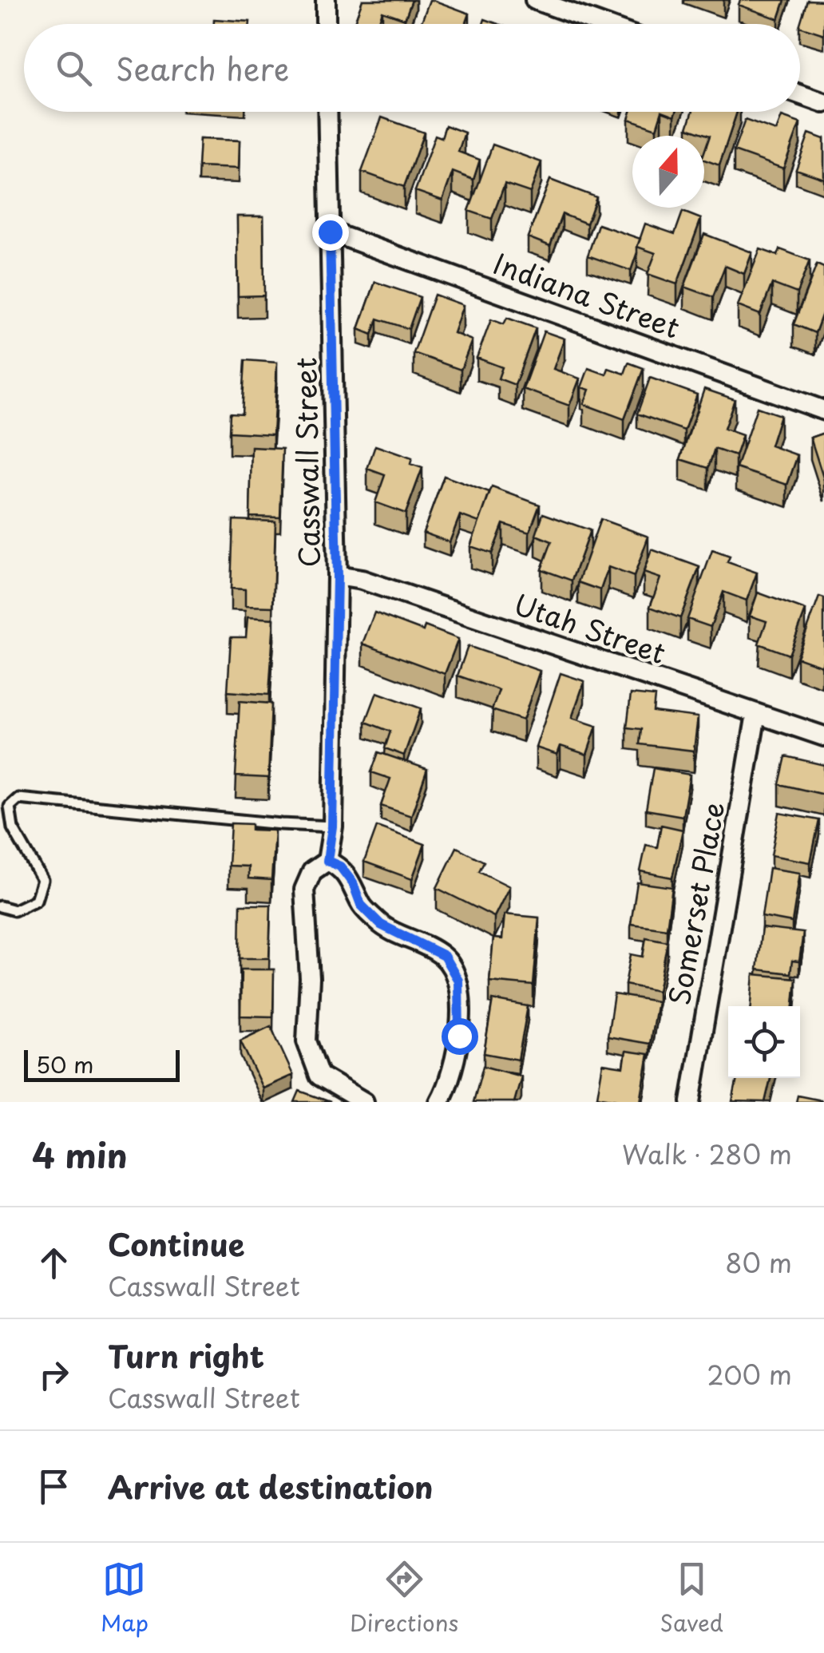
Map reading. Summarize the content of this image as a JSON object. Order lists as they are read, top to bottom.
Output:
{
  "streets": {
    "street": [
      "Indiana Street",
      "Casswall Street",
      "Utah Street",
      "Somerset Place"
    ]
  },
  "crossings": [
    ["Indiana Street", "Casswall Street"],
    ["Casswall Street", "Utah Street"],
    ["Utah Street", "Somerset Place"]
  ],
  "scale_bar": "50 m",
  "north": "top",
  "page": {
    "search": "Search here",
    "scale": "50 m",
    "heading": ["4 min", "Walk · 280 m"],
    "list": [
      ["Continue", "Casswall Street", "80 m"],
      ["Turn right", "Casswall Street", "200 m"],
      "Arrive at destination"
    ],
    "nav": ["Map", "Directions", "Saved"]
  }
}
